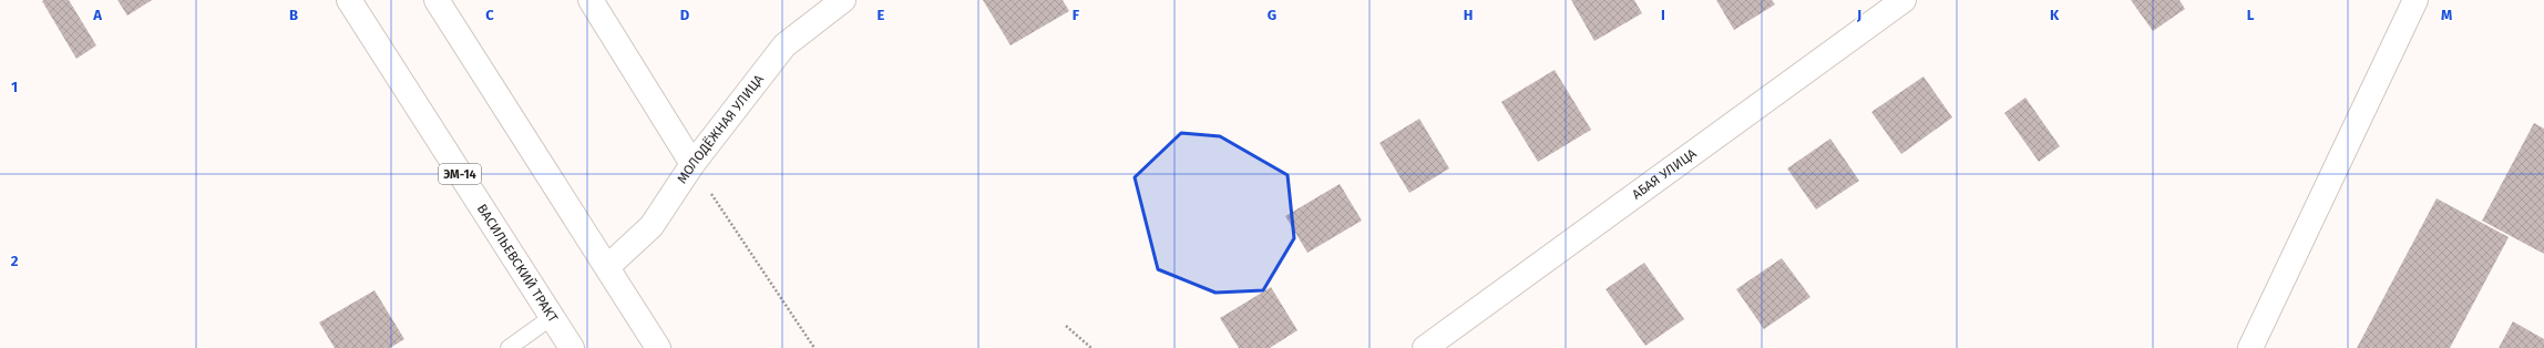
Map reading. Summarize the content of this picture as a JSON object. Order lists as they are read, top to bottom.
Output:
{
  "streets": {
    "street": [
      "МОЛОДЁЖНАЯ УЛИЦА",
      "ЭМ-14",
      "АБАЯ УЛИЦА",
      "ВАСИЛЬЕВСКИЙ ТРАКТ"
    ]
  },
  "grid": {
    "columns": [
      "A",
      "B",
      "C",
      "D",
      "E",
      "F",
      "G",
      "H",
      "I",
      "J",
      "K",
      "L",
      "M"
    ],
    "rows": ["1", "2"]
  }
}
